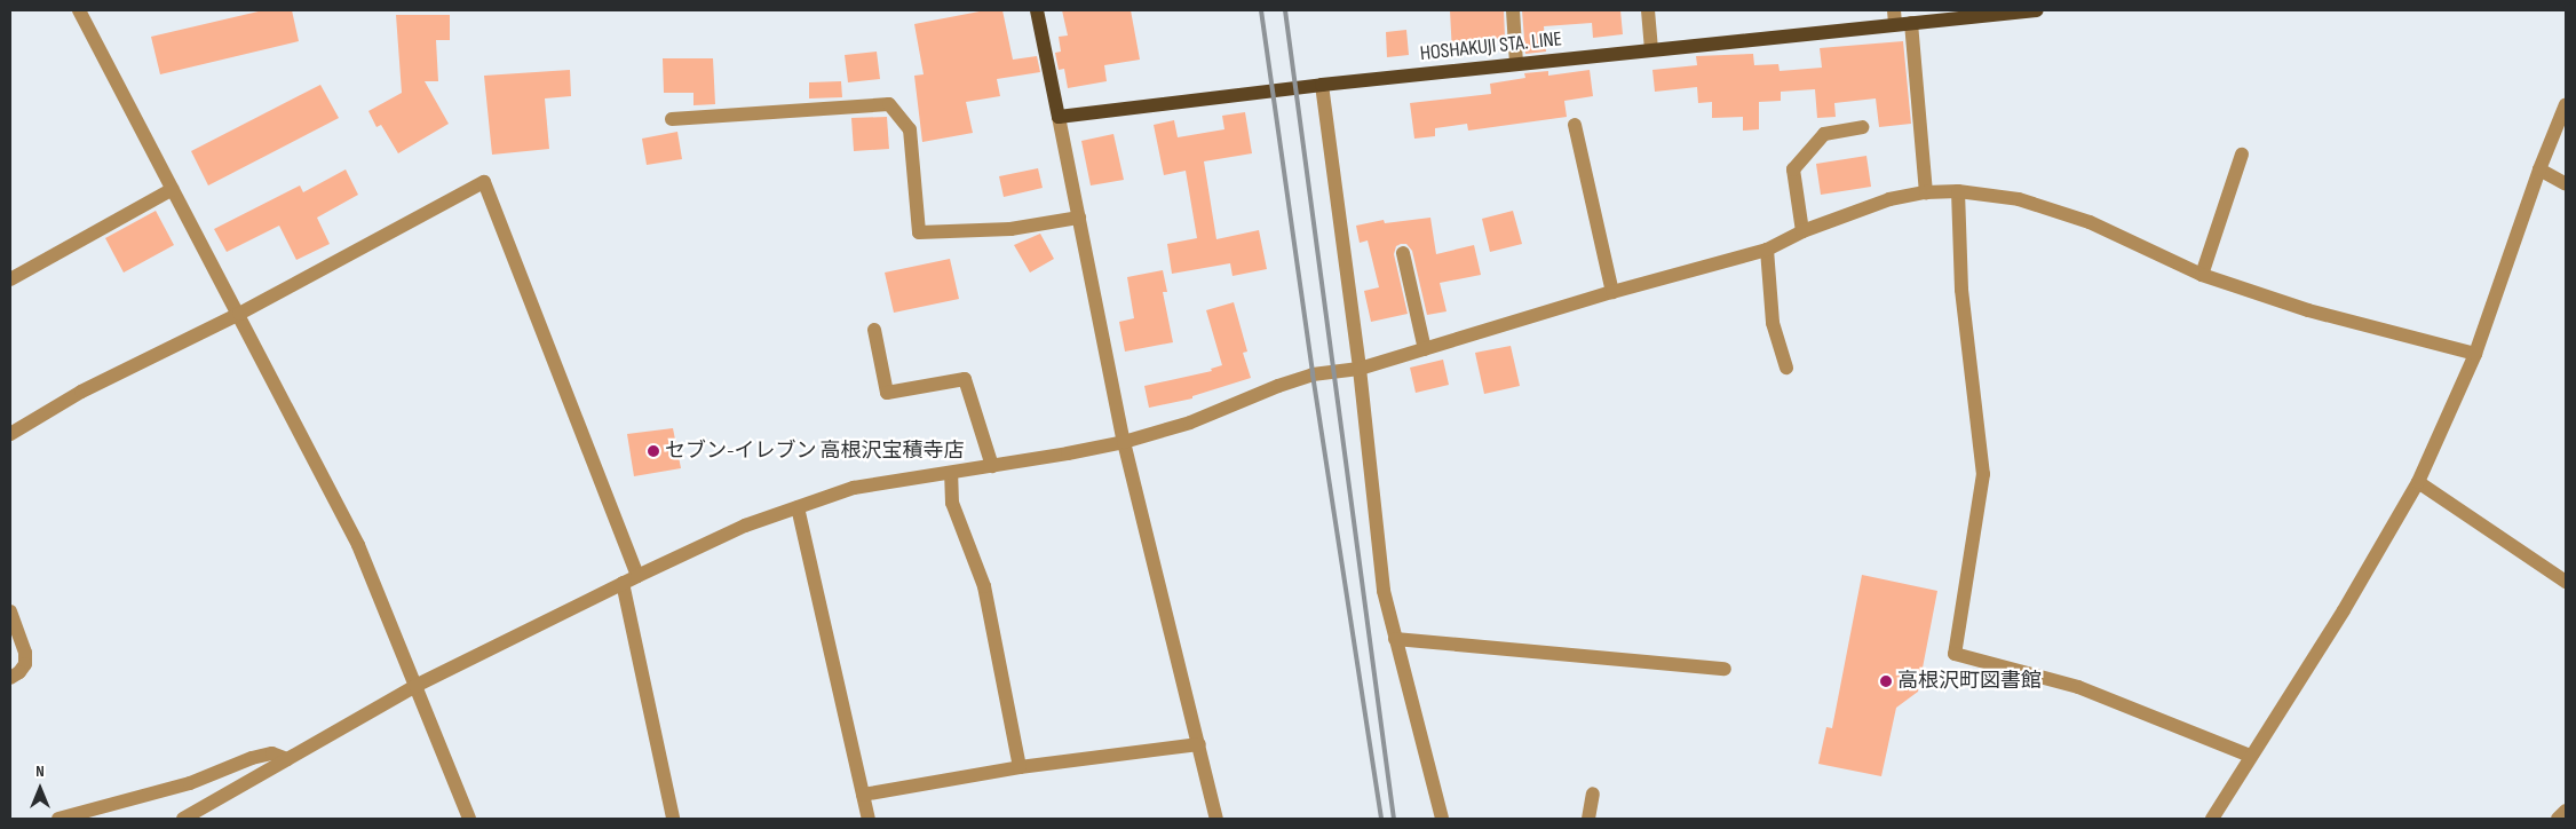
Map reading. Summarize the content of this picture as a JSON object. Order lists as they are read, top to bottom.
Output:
{
  "streets": {
    "main road": ["HOSHAKUJI STA. LINE"]
  },
  "places": ["セブン-イレブン 高根沢宝積寺店", "高根沢町図書館"],
  "north": "top"
}
